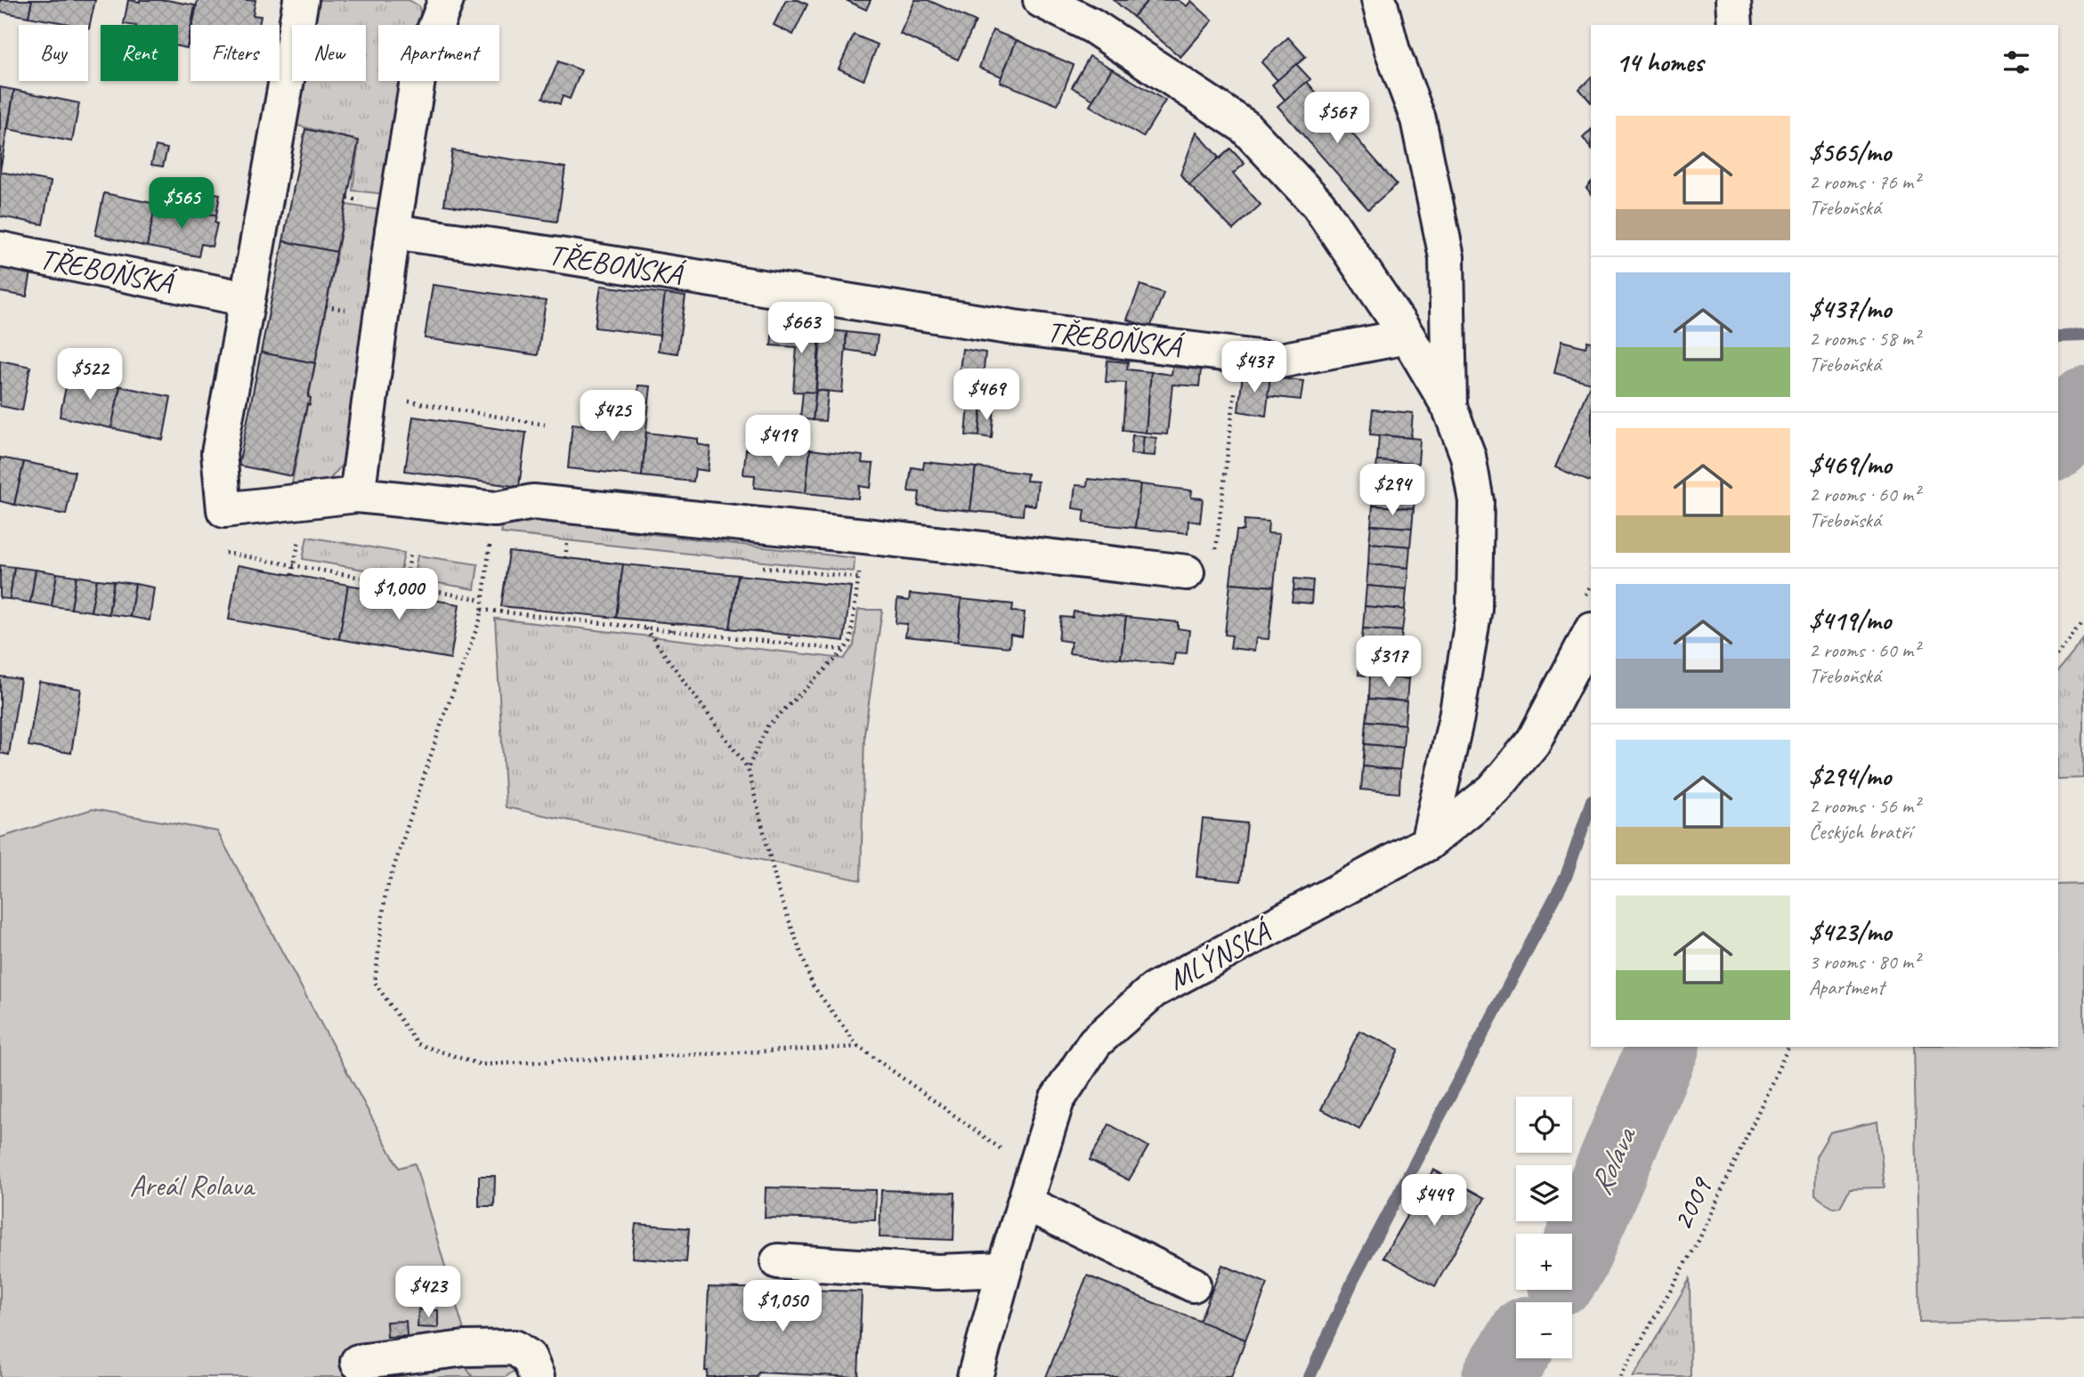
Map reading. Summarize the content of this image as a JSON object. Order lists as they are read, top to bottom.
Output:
{
  "streets": {
    "street": ["TŘEBOŇSKÁ", "MLÝNSKÁ"],
    "path": ["2009"]
  },
  "water": ["Rolava"],
  "parks": ["Areál Rolava"],
  "page": {
    "chip": [
      "Buy",
      "Rent",
      "Filters",
      "New",
      "Apartment"
    ],
    "heading": "14 homes",
    "price": [
      "$567",
      "$565",
      "$663",
      "$437",
      "$522",
      "$469",
      "$425",
      "$419",
      "$294",
      "$1,000",
      "$317",
      "$449",
      "$423",
      "$1,050"
    ],
    "list": [
      {
        "name": "$565/mo",
        "note": "2 rooms · 76 m² · Třeboňská"
      },
      {
        "name": "$437/mo",
        "note": "2 rooms · 58 m² · Třeboňská"
      },
      {
        "name": "$469/mo",
        "note": "2 rooms · 60 m² · Třeboňská"
      },
      {
        "name": "$419/mo",
        "note": "2 rooms · 60 m² · Třeboňská"
      },
      {
        "name": "$294/mo",
        "note": "2 rooms · 56 m² · Českých bratří"
      },
      {
        "name": "$423/mo",
        "note": "3 rooms · 80 m² · Apartment"
      }
    ],
    "map_buttons": ["+", "−"]
  }
}
